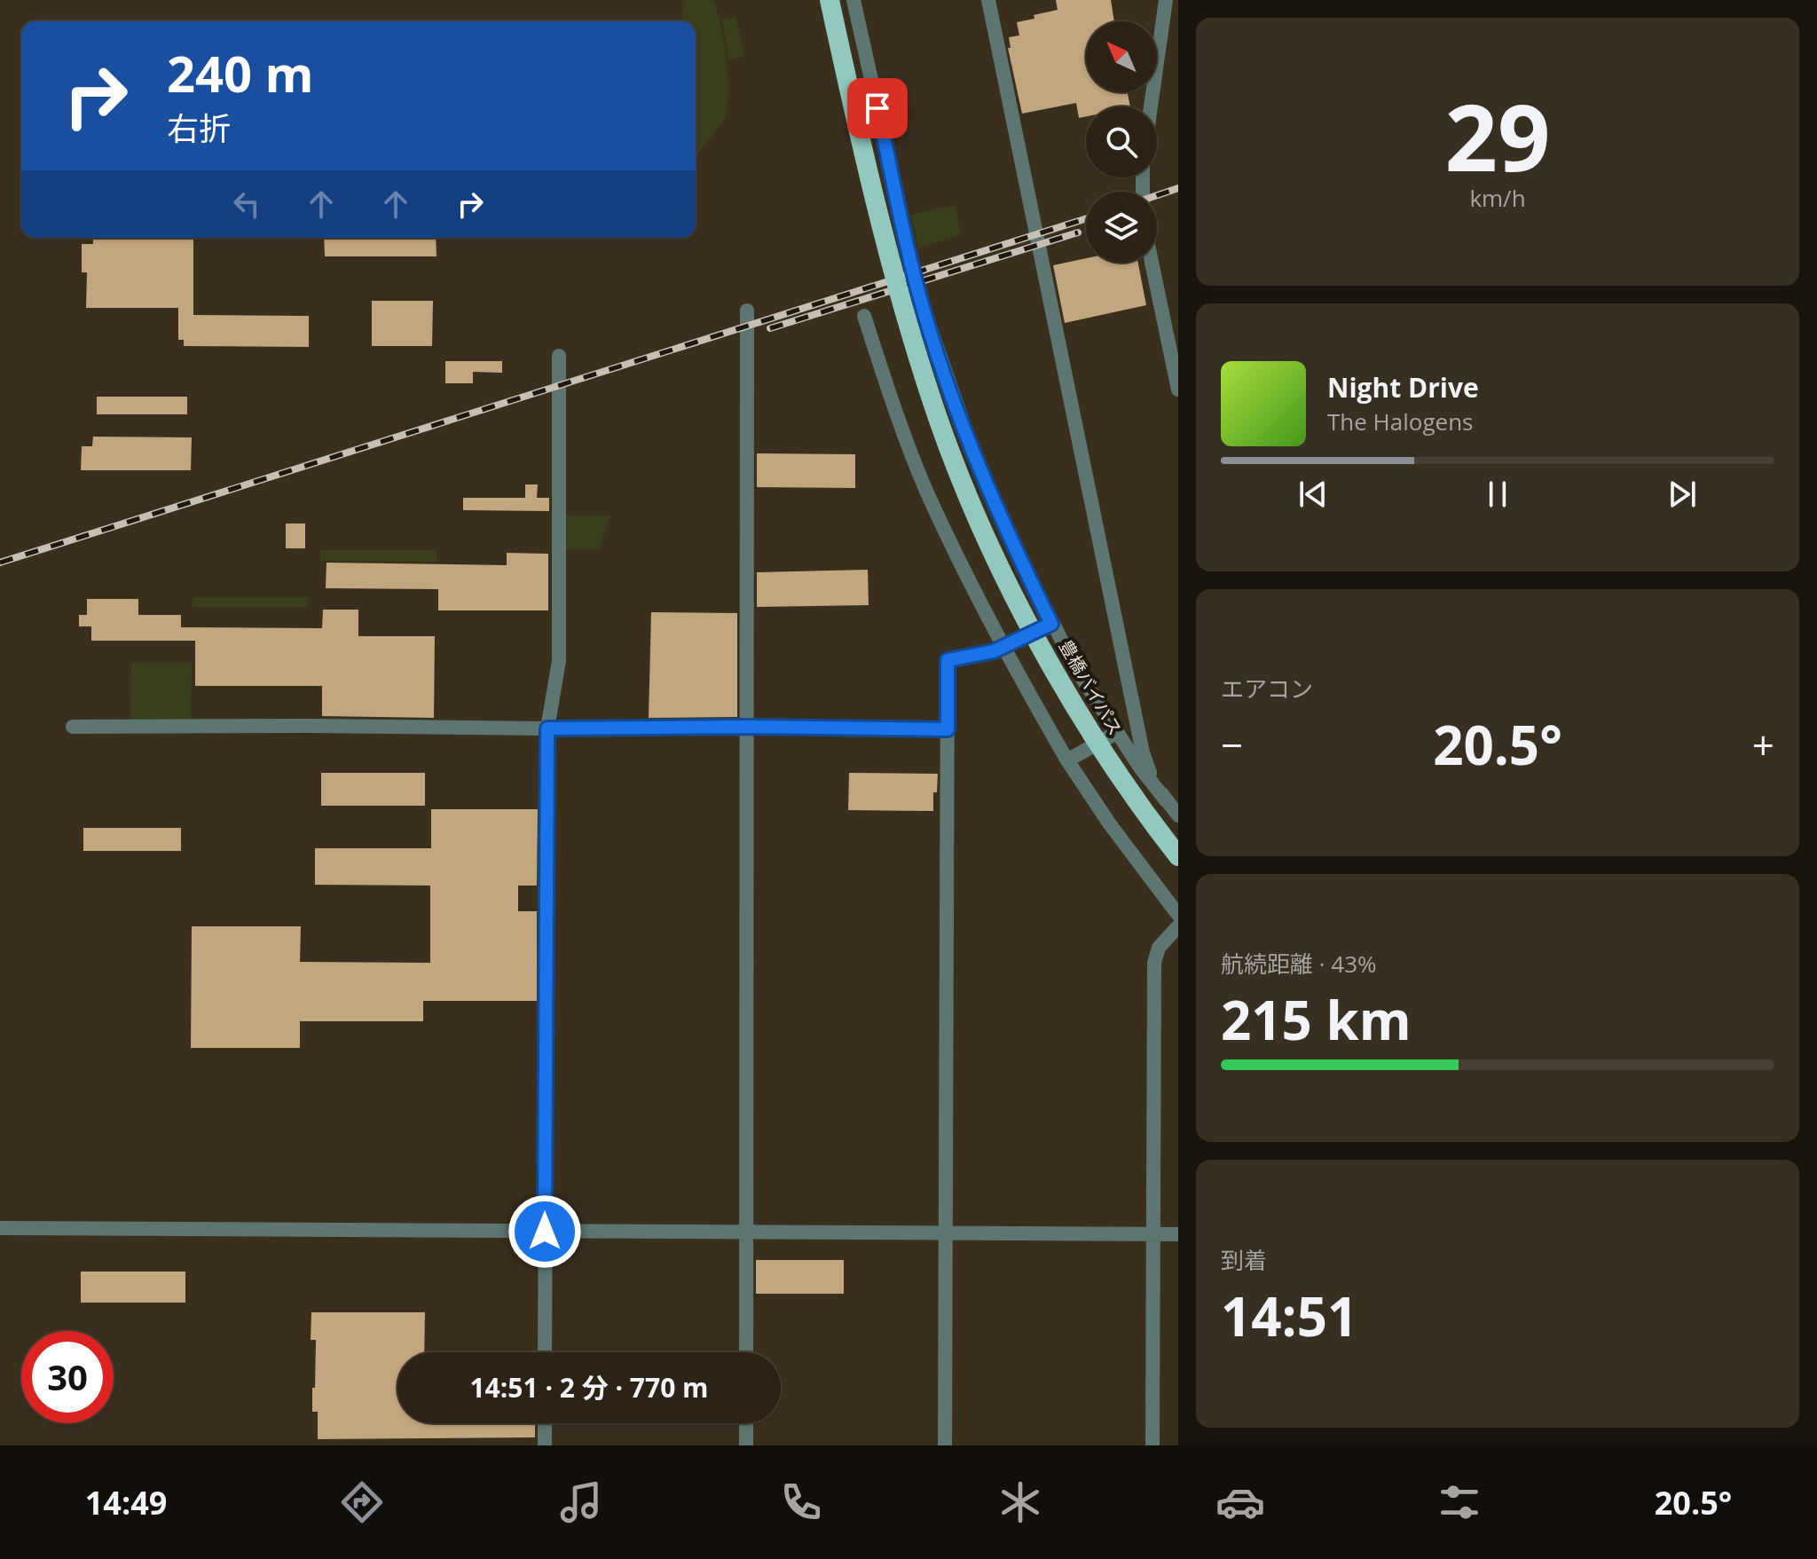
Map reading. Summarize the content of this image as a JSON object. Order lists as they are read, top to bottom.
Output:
{
  "streets": {
    "highway": ["豊橋バイパス"]
  },
  "north": "top left",
  "page": {
    "tile": [
      ["29", "km/h"],
      "エアコン",
      ["航続距離 · 43%", "215 km"],
      ["到着", "14:51"]
    ],
    "turn": ["240 m", "右折"],
    "song": ["Night Drive", "The Halogens"],
    "heat": ["−", "20.5°", "+"],
    "limit": "30",
    "trip": "14:51 · 2 分 · 770 m",
    "tabs": ["14:49", "20.5°"]
  }
}
